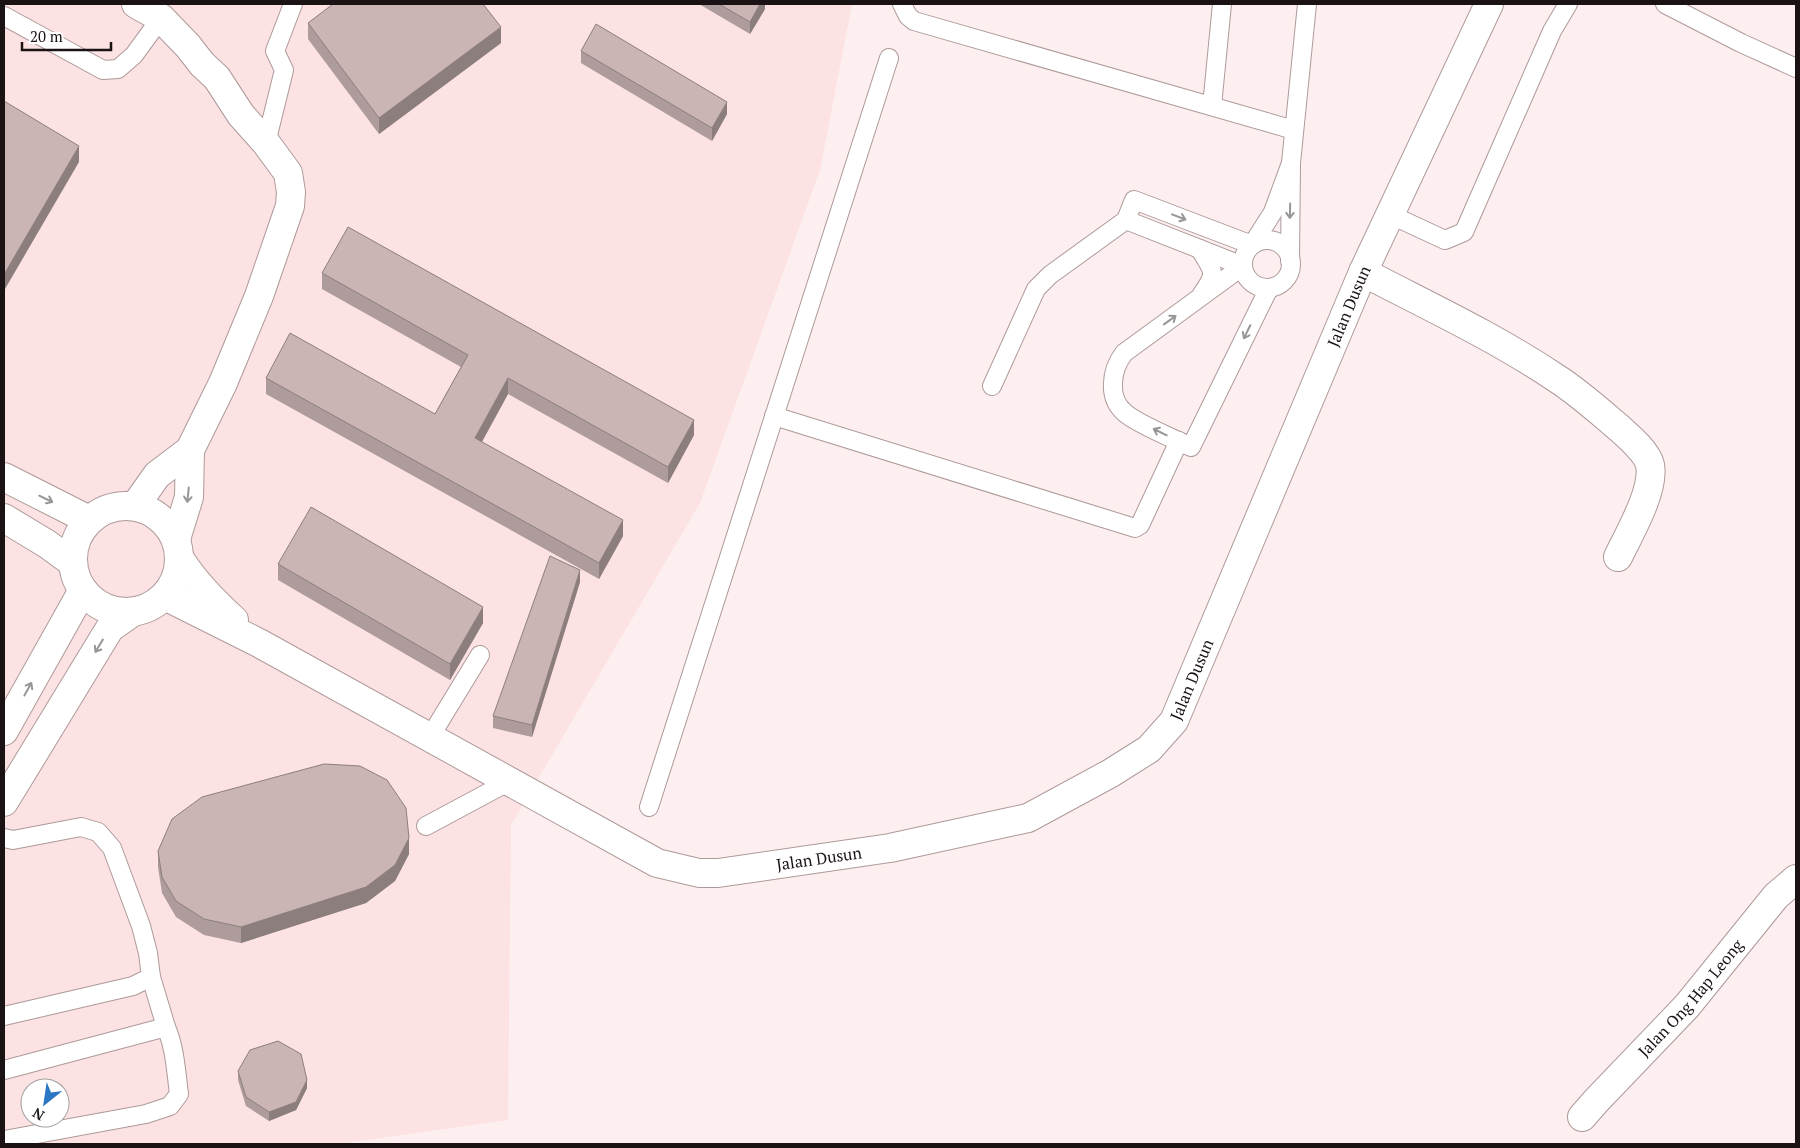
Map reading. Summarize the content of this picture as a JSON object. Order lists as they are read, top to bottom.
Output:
{
  "streets": {
    "street": ["Jalan Dusun", "Jalan Ong Hap Leong"]
  },
  "scale_bar": "20 m",
  "north": "bottom left"
}
